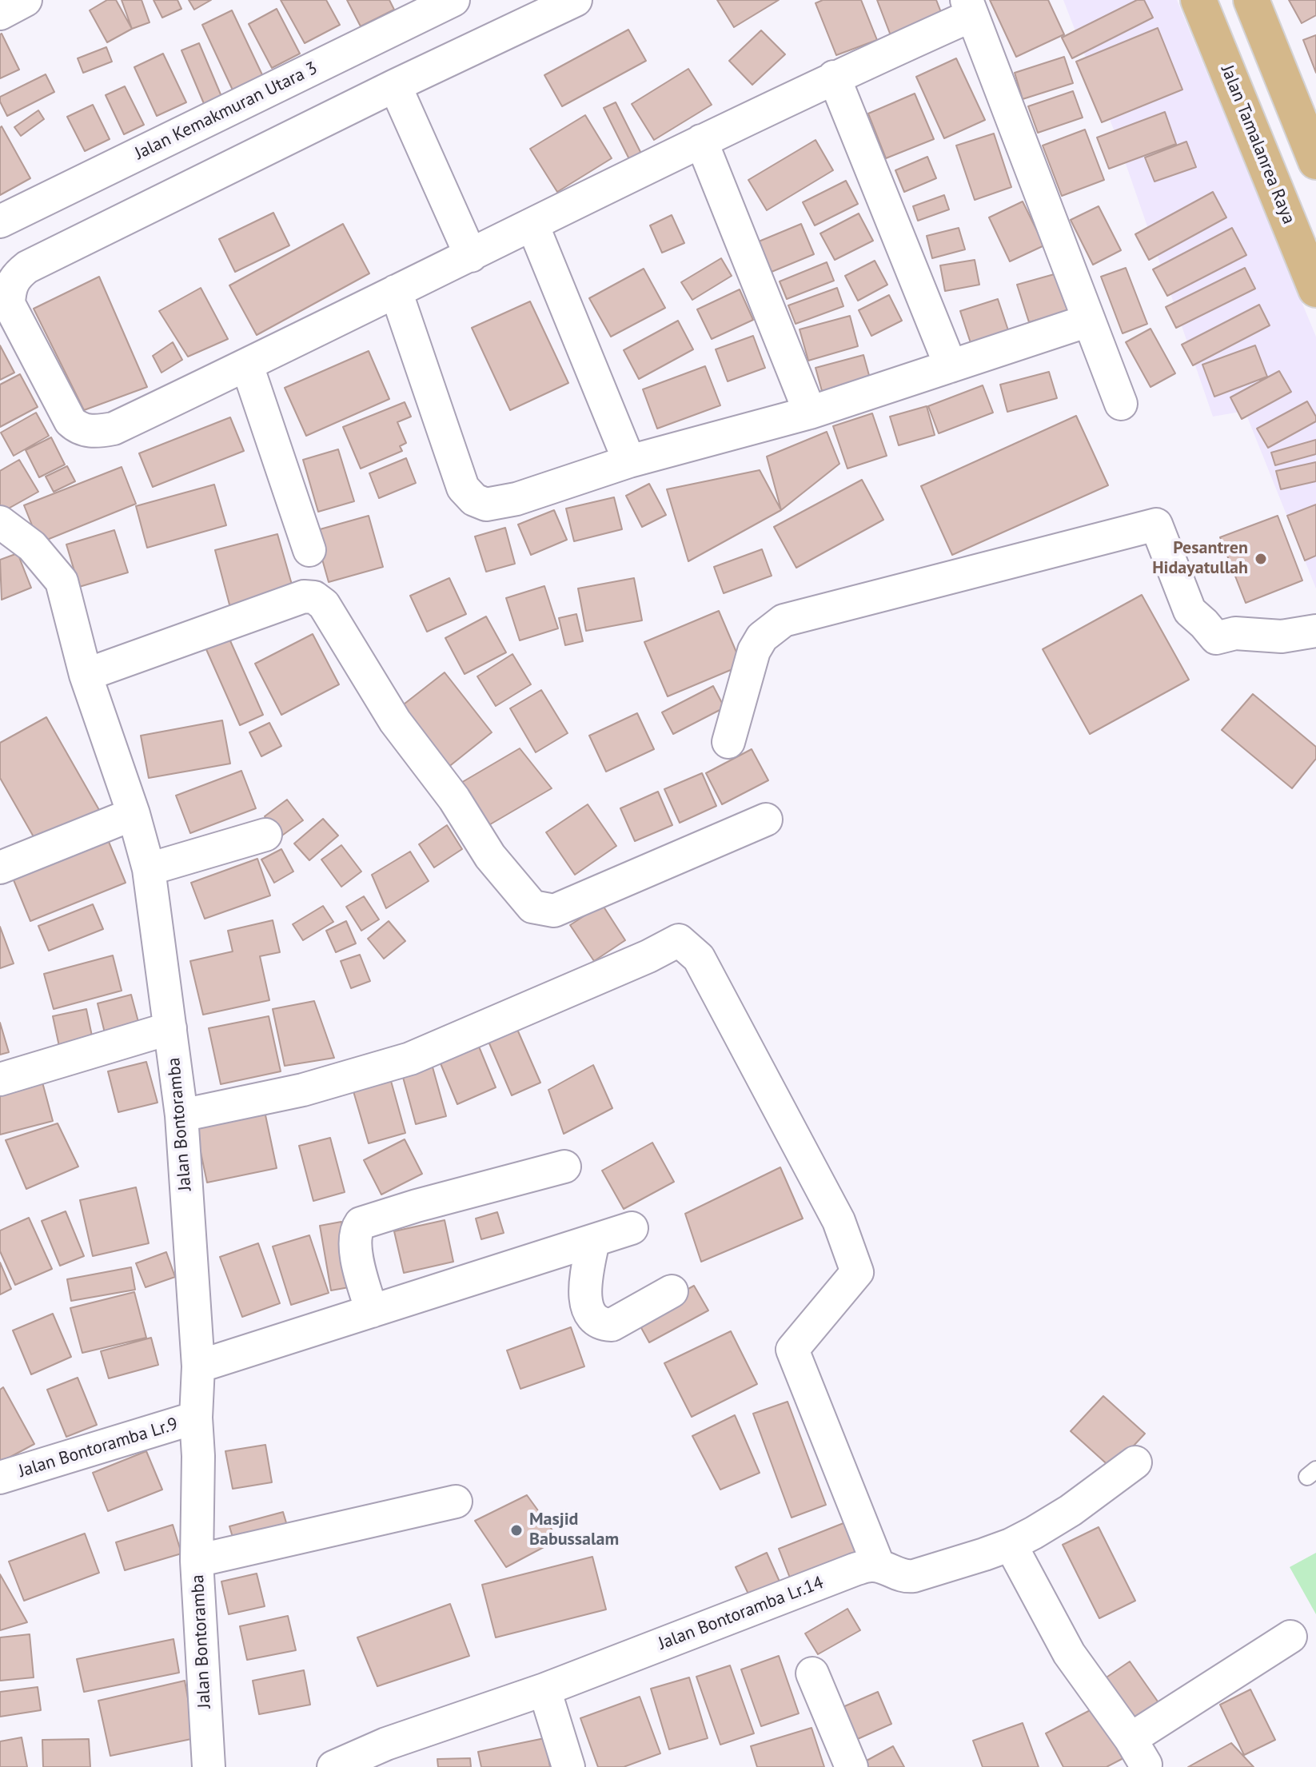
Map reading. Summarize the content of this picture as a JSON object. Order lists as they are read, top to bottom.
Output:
{
  "streets": {
    "main road": ["Jalan Tamalanrea Raya"],
    "street": [
      "Jalan Kemakmuran Utara 3",
      "Jalan Bontoramba",
      "Jalan Bontoramba Lr.9",
      "Jalan Bontoramba Lr.14"
    ]
  },
  "crossings": [
    ["Jalan Bontoramba", "Jalan Bontoramba Lr.9"]
  ],
  "places": ["Pesantren Hidayatullah", "Masjid Babussalam"]
}
